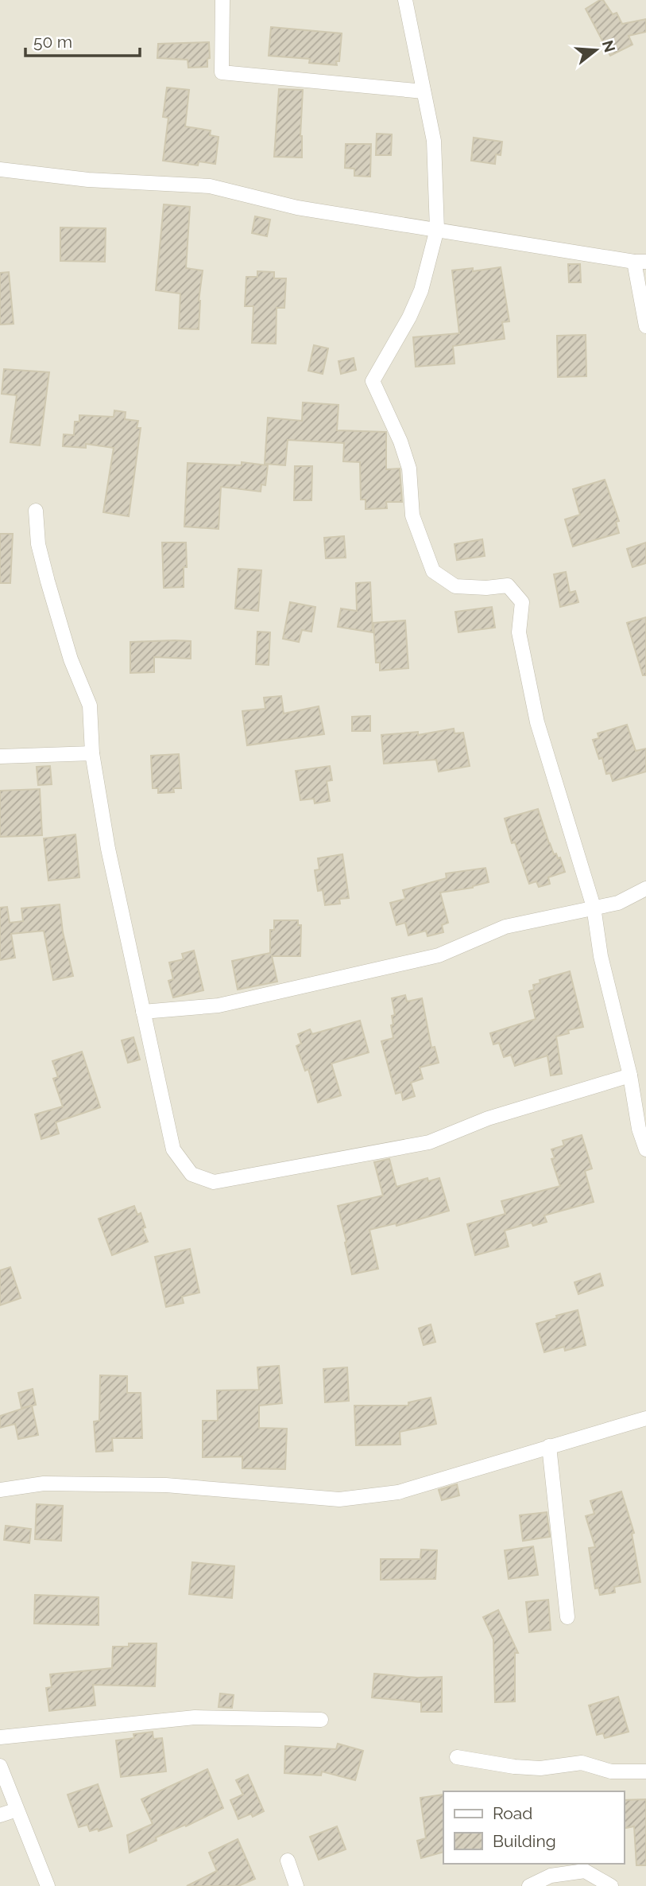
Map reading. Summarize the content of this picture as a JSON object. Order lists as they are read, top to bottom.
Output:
{
  "legend": ["Road", "Building"],
  "scale_bar": "50 m",
  "north": "right"
}
